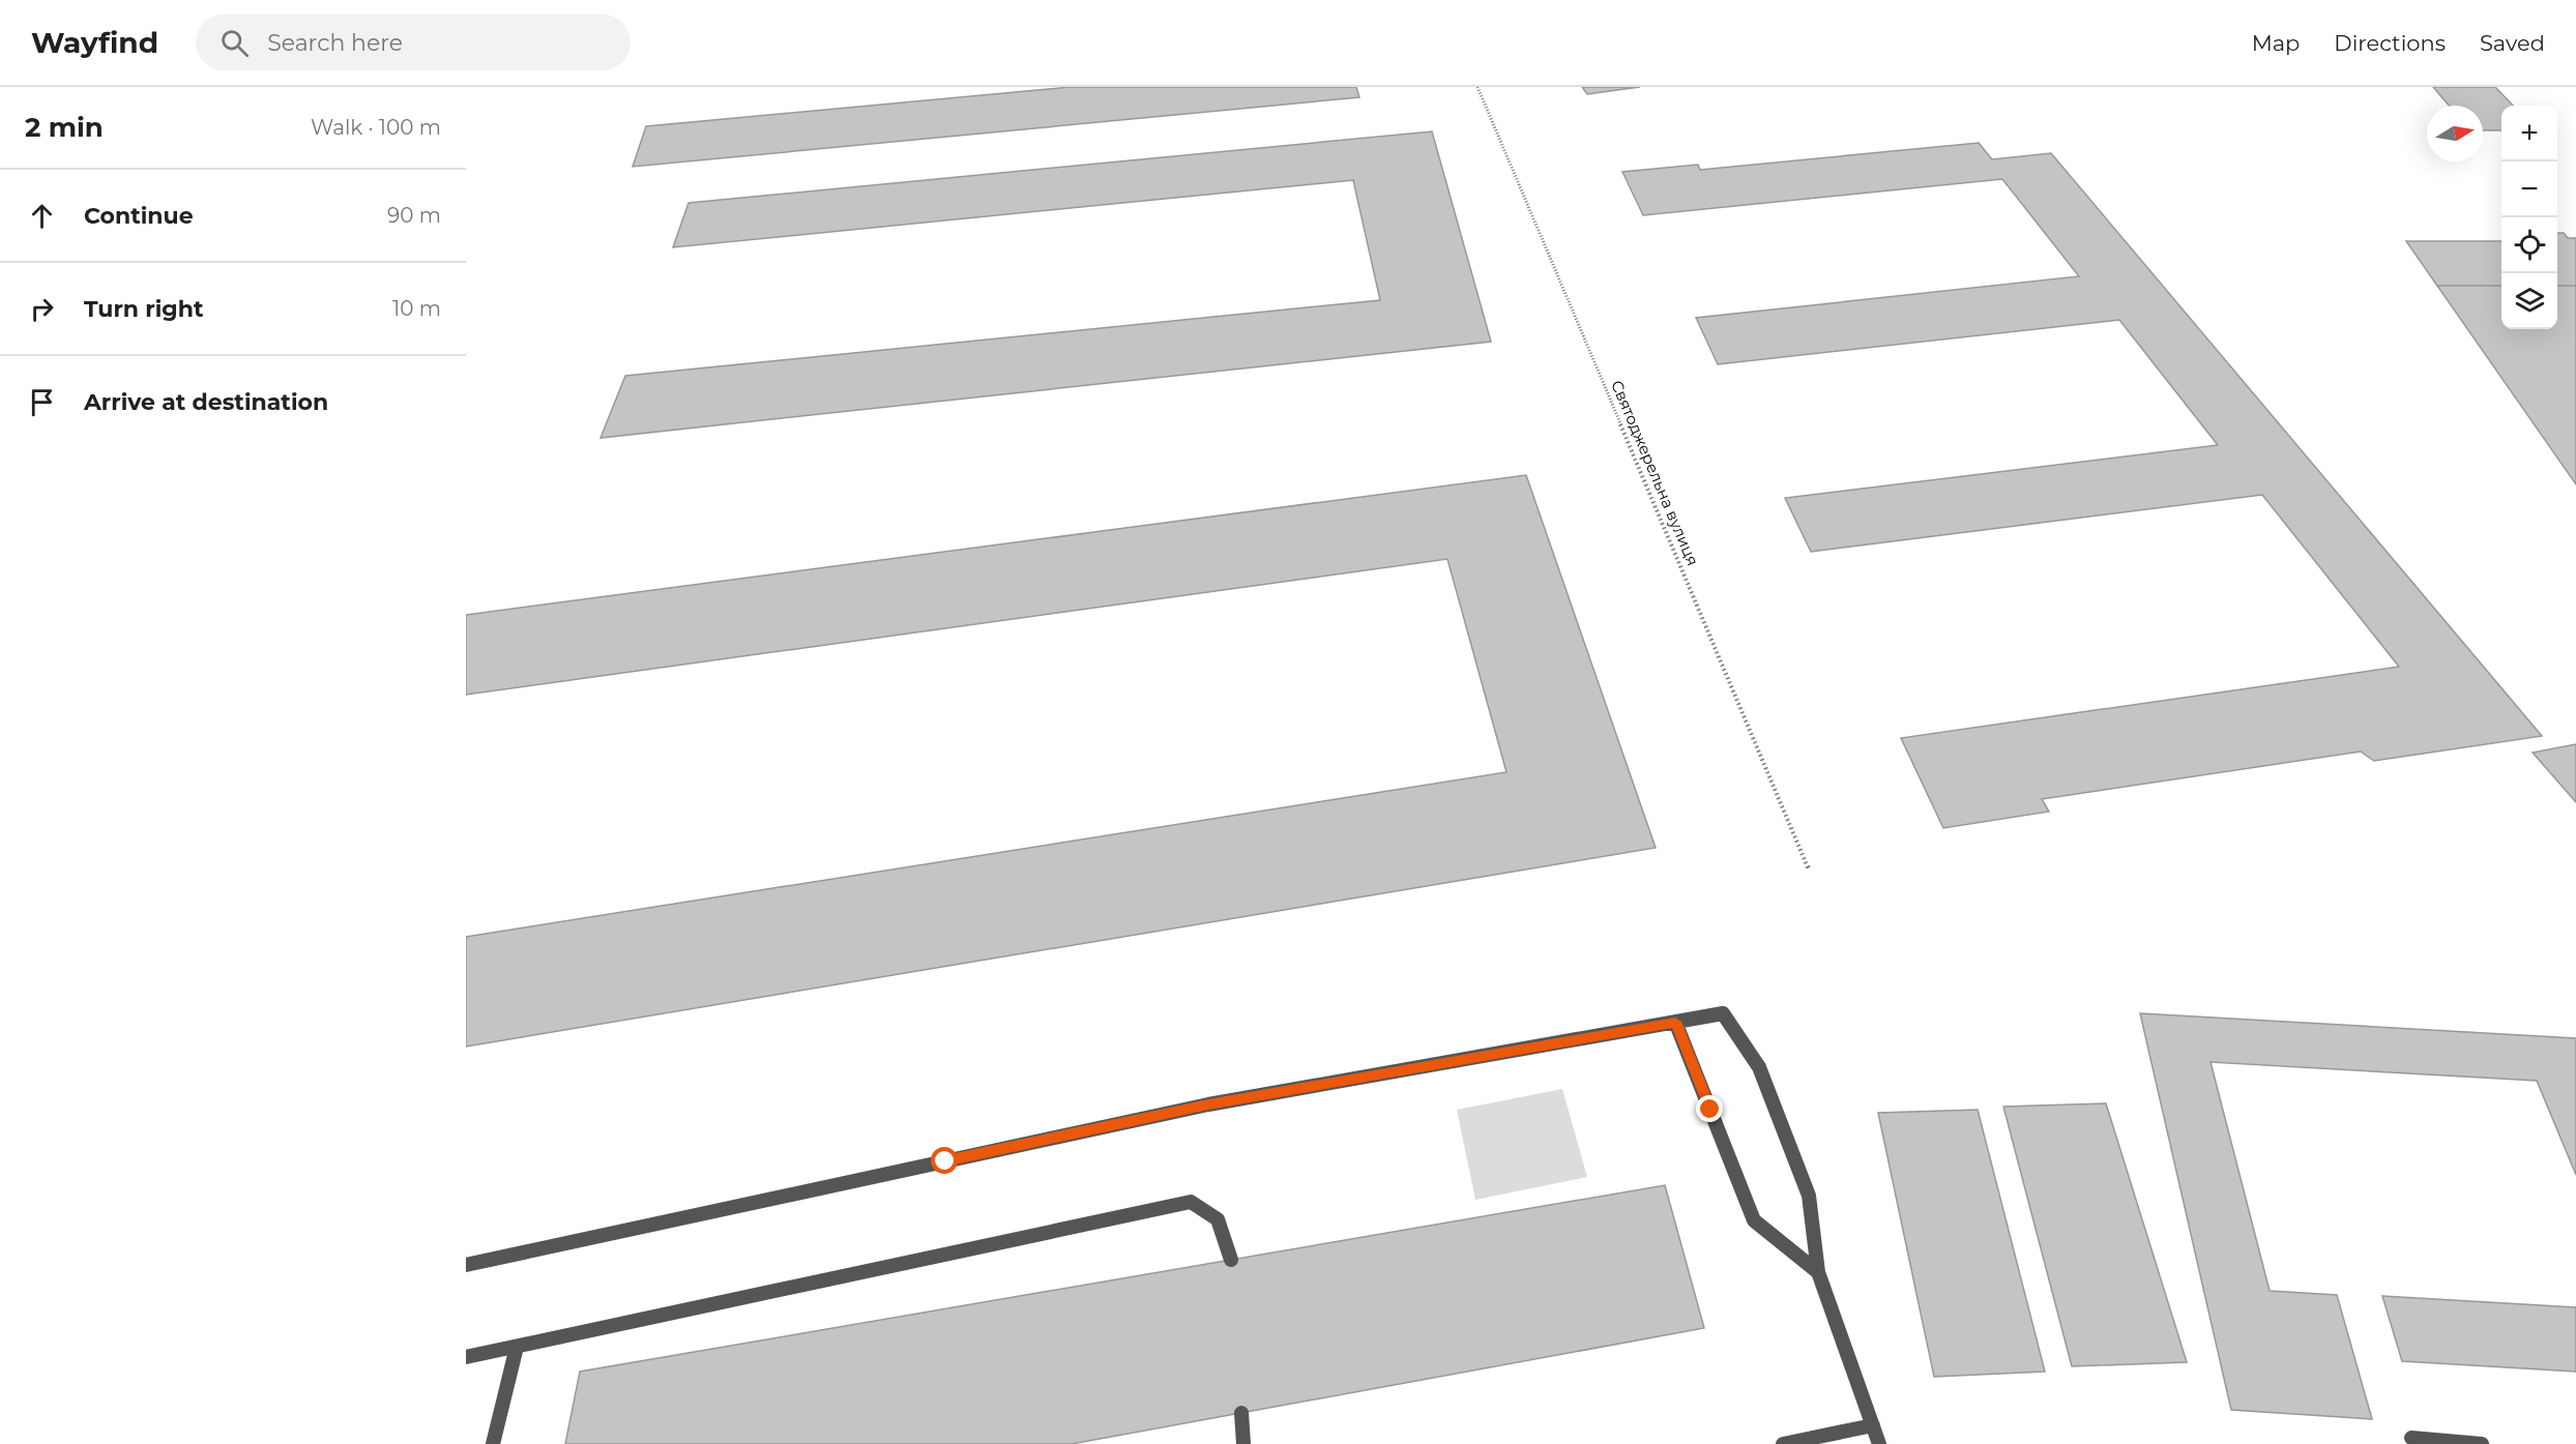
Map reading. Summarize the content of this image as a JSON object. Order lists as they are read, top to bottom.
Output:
{
  "streets": {
    "path": ["Святоджерельна вулиця"]
  },
  "north": "right",
  "page": {
    "header": "Wayfind",
    "search": "Search here",
    "nav": ["Map", "Directions", "Saved"],
    "heading": ["2 min", "Walk · 100 m"],
    "map_buttons": ["+", "−"],
    "list": [
      ["Continue", "90 m"],
      ["Turn right", "10 m"],
      "Arrive at destination"
    ]
  }
}
